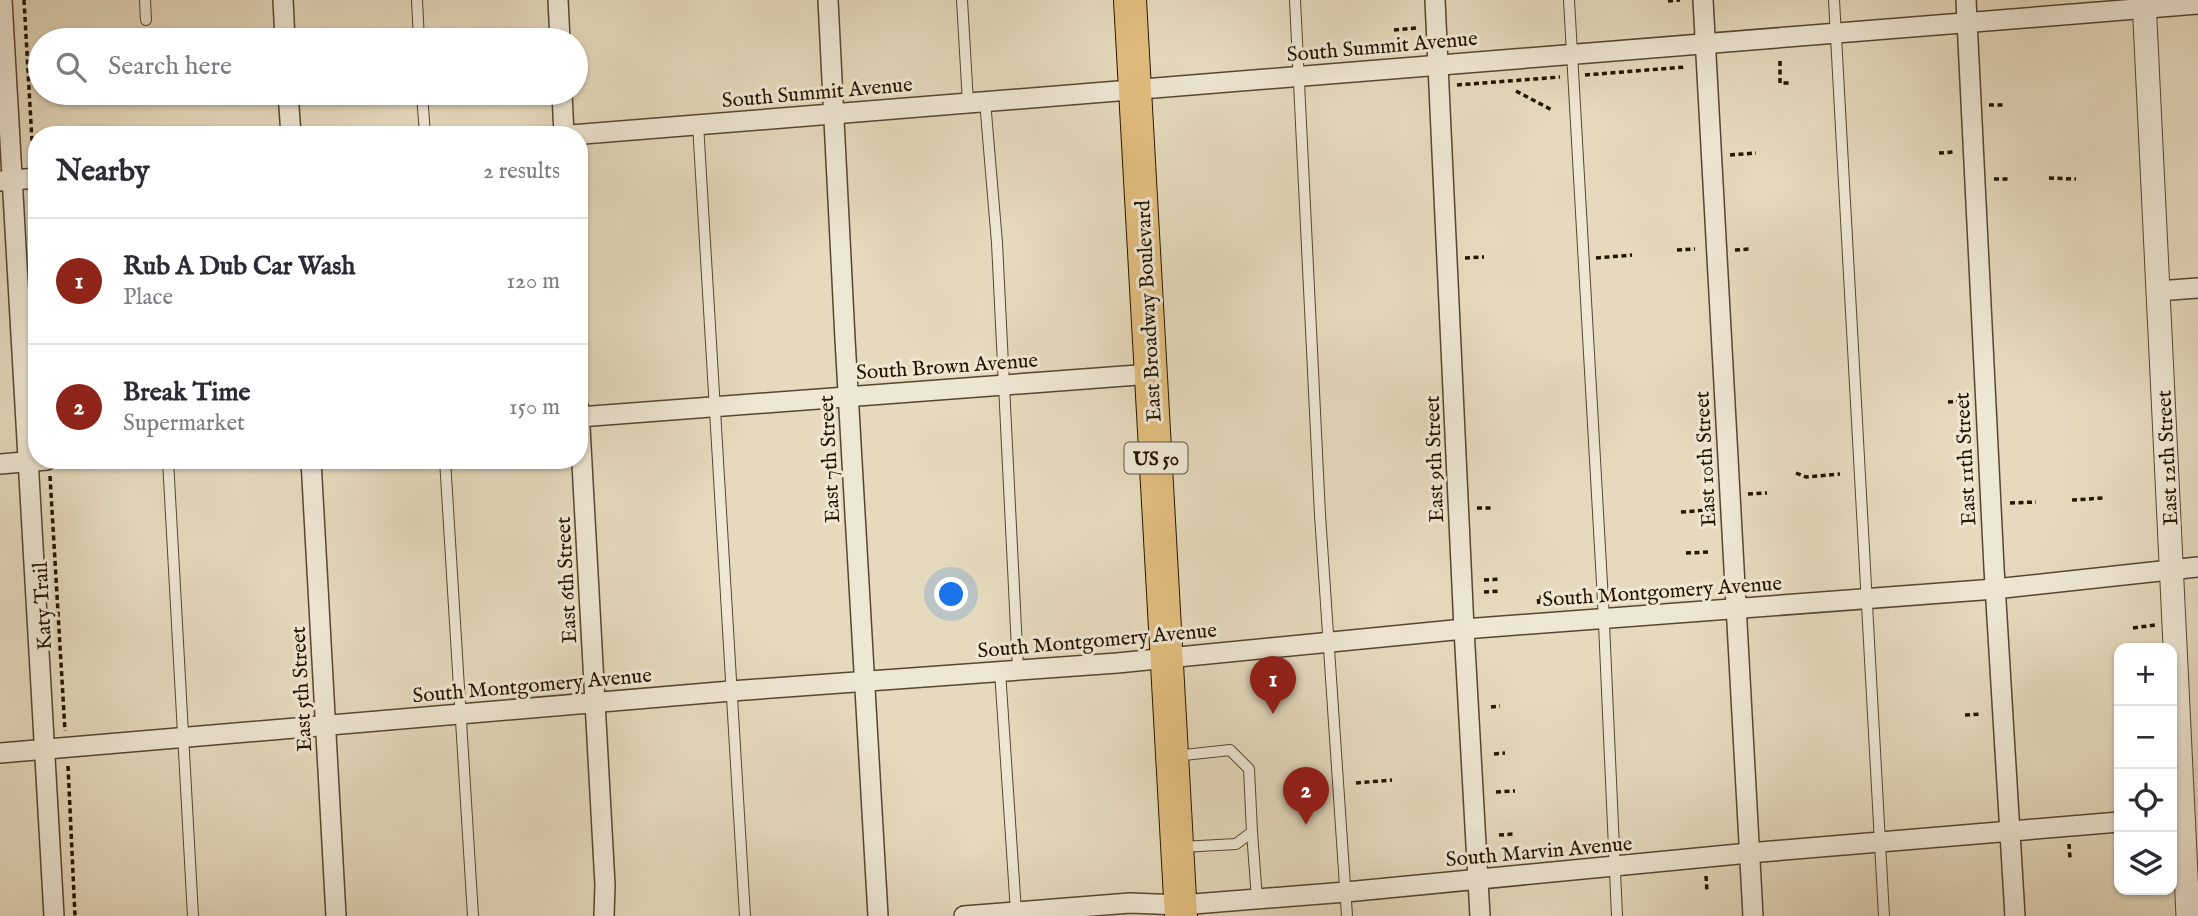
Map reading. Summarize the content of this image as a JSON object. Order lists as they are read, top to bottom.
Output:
{
  "streets": {
    "highway": ["East Broadway Boulevard", "US 50"],
    "street": [
      "South Summit Avenue",
      "South Brown Avenue",
      "East 12th Street",
      "East 7th Street",
      "East 9th Street",
      "East 10th Street",
      "East 11th Street",
      "East 6th Street",
      "South Montgomery Avenue",
      "East 5th Street",
      "South Marvin Avenue"
    ],
    "path": ["Katy Trail"]
  },
  "crossings": [
    ["South Summit Avenue", "East Broadway Boulevard"],
    ["South Summit Avenue", "East 12th Street"],
    ["South Summit Avenue", "East 7th Street"],
    ["South Summit Avenue", "East 9th Street"],
    ["South Summit Avenue", "East 10th Street"],
    ["South Summit Avenue", "East 11th Street"],
    ["East Broadway Boulevard", "South Brown Avenue"],
    ["East Broadway Boulevard", "South Montgomery Avenue"],
    ["East Broadway Boulevard", "South Marvin Avenue"],
    ["South Brown Avenue", "East 7th Street"],
    ["East 12th Street", "South Montgomery Avenue"],
    ["East 7th Street", "South Montgomery Avenue"],
    ["East 9th Street", "South Montgomery Avenue"],
    ["East 9th Street", "South Marvin Avenue"],
    ["East 10th Street", "South Montgomery Avenue"],
    ["East 10th Street", "South Marvin Avenue"],
    ["East 11th Street", "South Montgomery Avenue"],
    ["East 11th Street", "South Marvin Avenue"],
    ["East 6th Street", "South Montgomery Avenue"],
    ["South Montgomery Avenue", "East 5th Street"]
  ],
  "page": {
    "search": "Search here",
    "heading": ["Nearby", "2 results"],
    "list": [
      {
        "mark": "1",
        "name": "Rub A Dub Car Wash",
        "note": "Place",
        "value": "120 m"
      },
      {
        "mark": "2",
        "name": "Break Time",
        "note": "Supermarket",
        "value": "150 m"
      }
    ],
    "map_buttons": ["+", "−"],
    "pins": ["1", "2"]
  }
}
